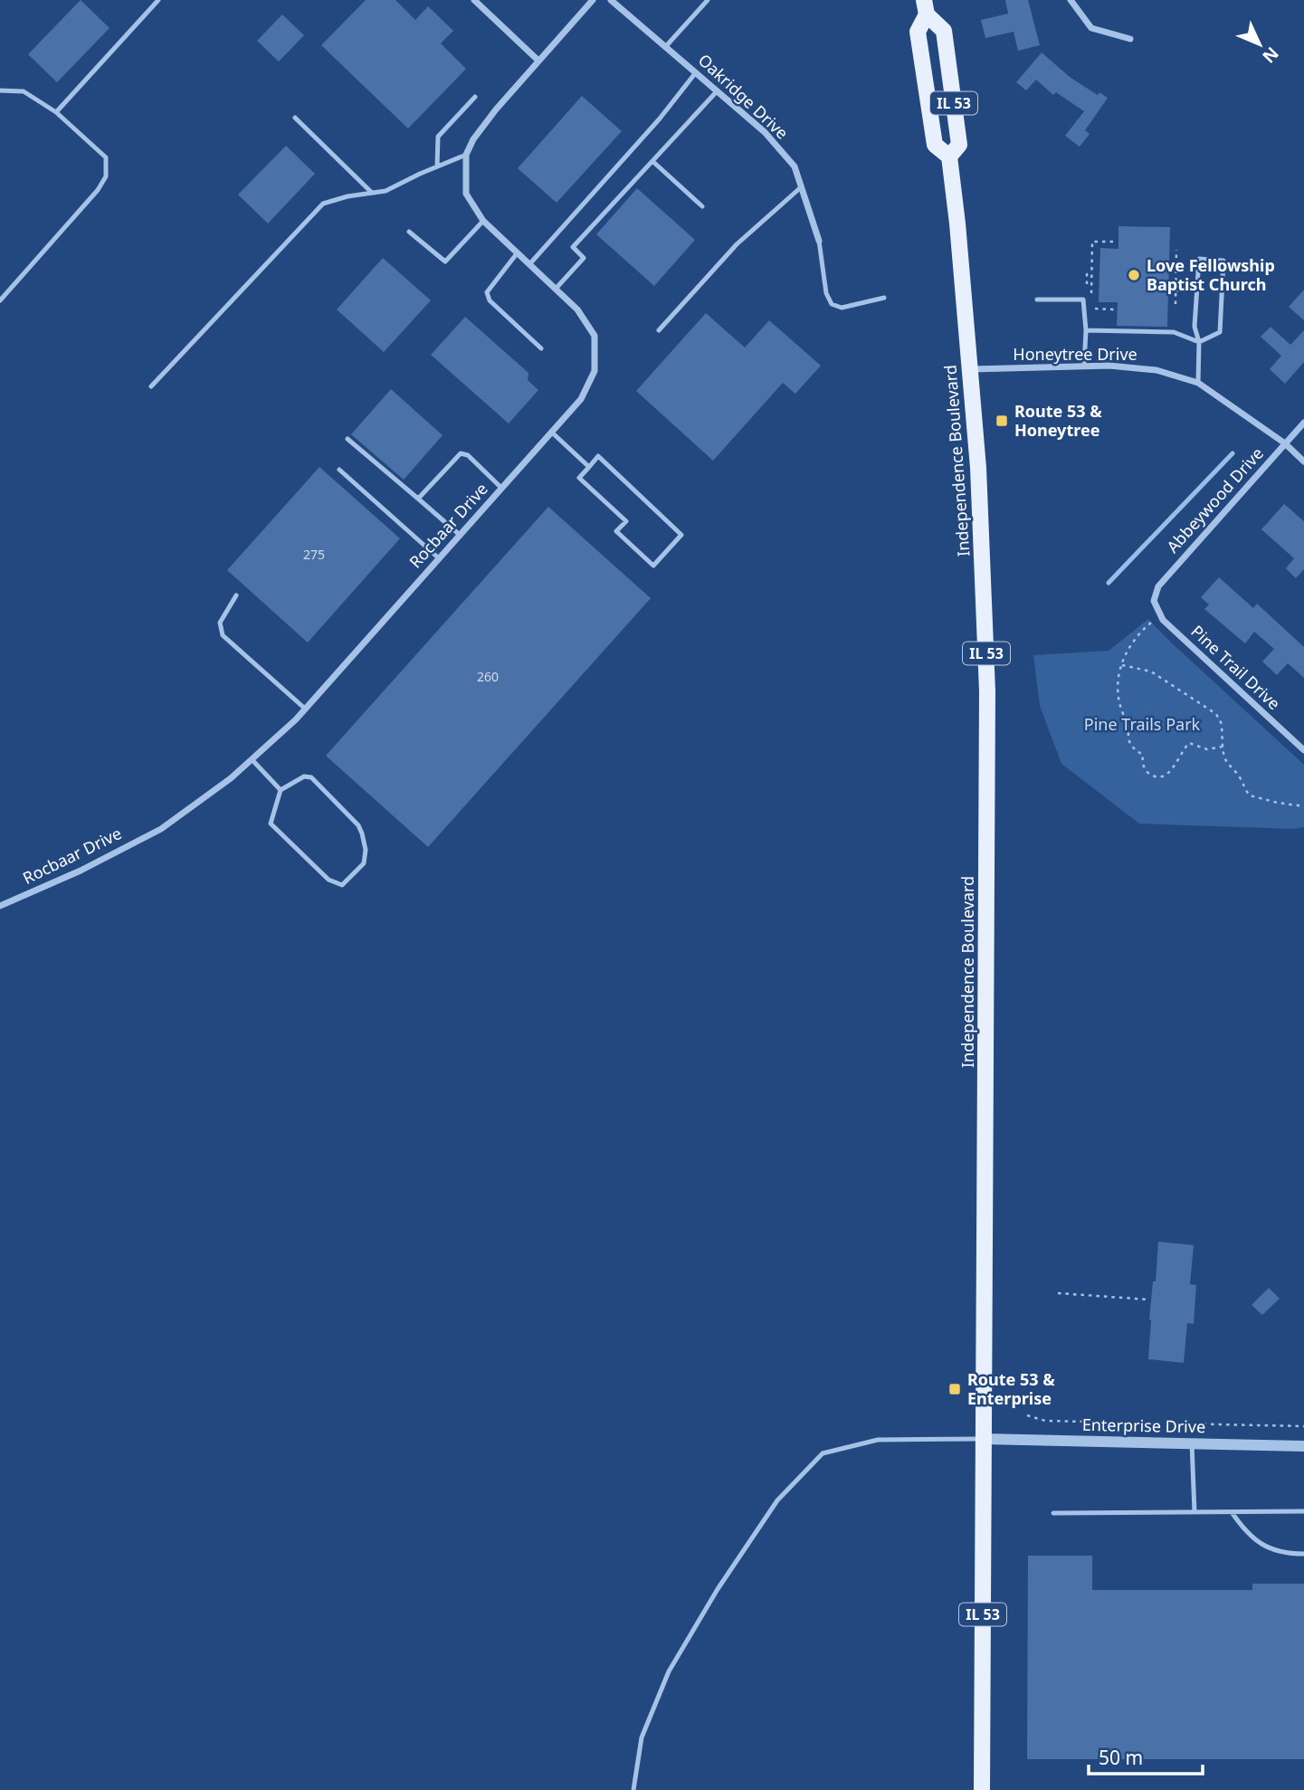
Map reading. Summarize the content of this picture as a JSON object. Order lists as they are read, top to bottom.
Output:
{
  "streets": {
    "main road": ["IL 53", "Independence Boulevard"],
    "street": [
      "Oakridge Drive",
      "Honeytree Drive",
      "Abbeywood Drive",
      "Rocbaar Drive",
      "Pine Trail Drive",
      "Enterprise Drive"
    ]
  },
  "crossings": [
    ["Honeytree Drive", "Independence Boulevard"],
    ["Honeytree Drive", "Abbeywood Drive"],
    ["Independence Boulevard", "Enterprise Drive"],
    ["Abbeywood Drive", "Pine Trail Drive"]
  ],
  "parks": ["Pine Trails Park"],
  "places": {
    "other": ["Love Fellowship Baptist Church"],
    "transit": ["Route 53 & Honeytree", "Route 53 & Enterprise"]
  },
  "house_numbers": ["275", "260"],
  "scale_bar": "50 m",
  "north": "bottom right"
}
